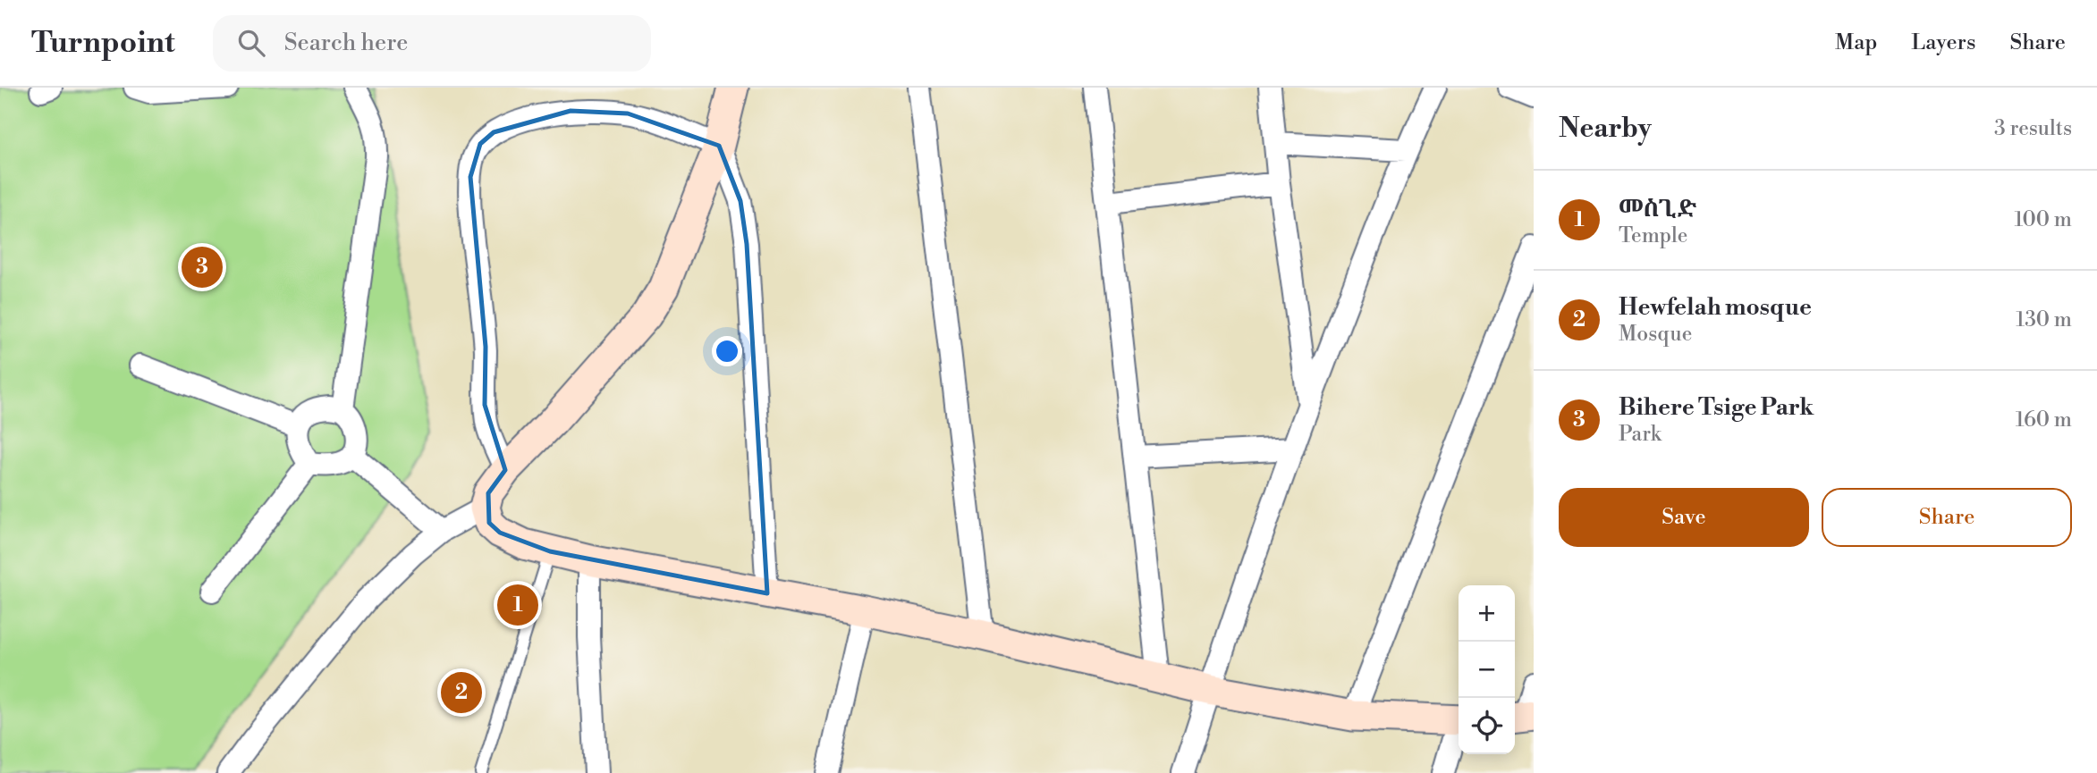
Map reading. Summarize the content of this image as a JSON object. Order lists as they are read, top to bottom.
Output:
{
  "page": {
    "header": "Turnpoint",
    "search": "Search here",
    "nav": ["Map", "Layers", "Share"],
    "heading": ["Nearby", "3 results"],
    "list": [
      {
        "mark": "1",
        "name": "መስጊድ",
        "note": "Temple",
        "value": "100 m"
      },
      {
        "mark": "2",
        "name": "Hewfelah mosque",
        "note": "Mosque",
        "value": "130 m"
      },
      {
        "mark": "3",
        "name": "Bihere Tsige Park",
        "note": "Park",
        "value": "160 m"
      }
    ],
    "pins": ["3", "1", "2"],
    "buttons": ["Save", "Share"],
    "map_buttons": ["+", "−"]
  }
}
